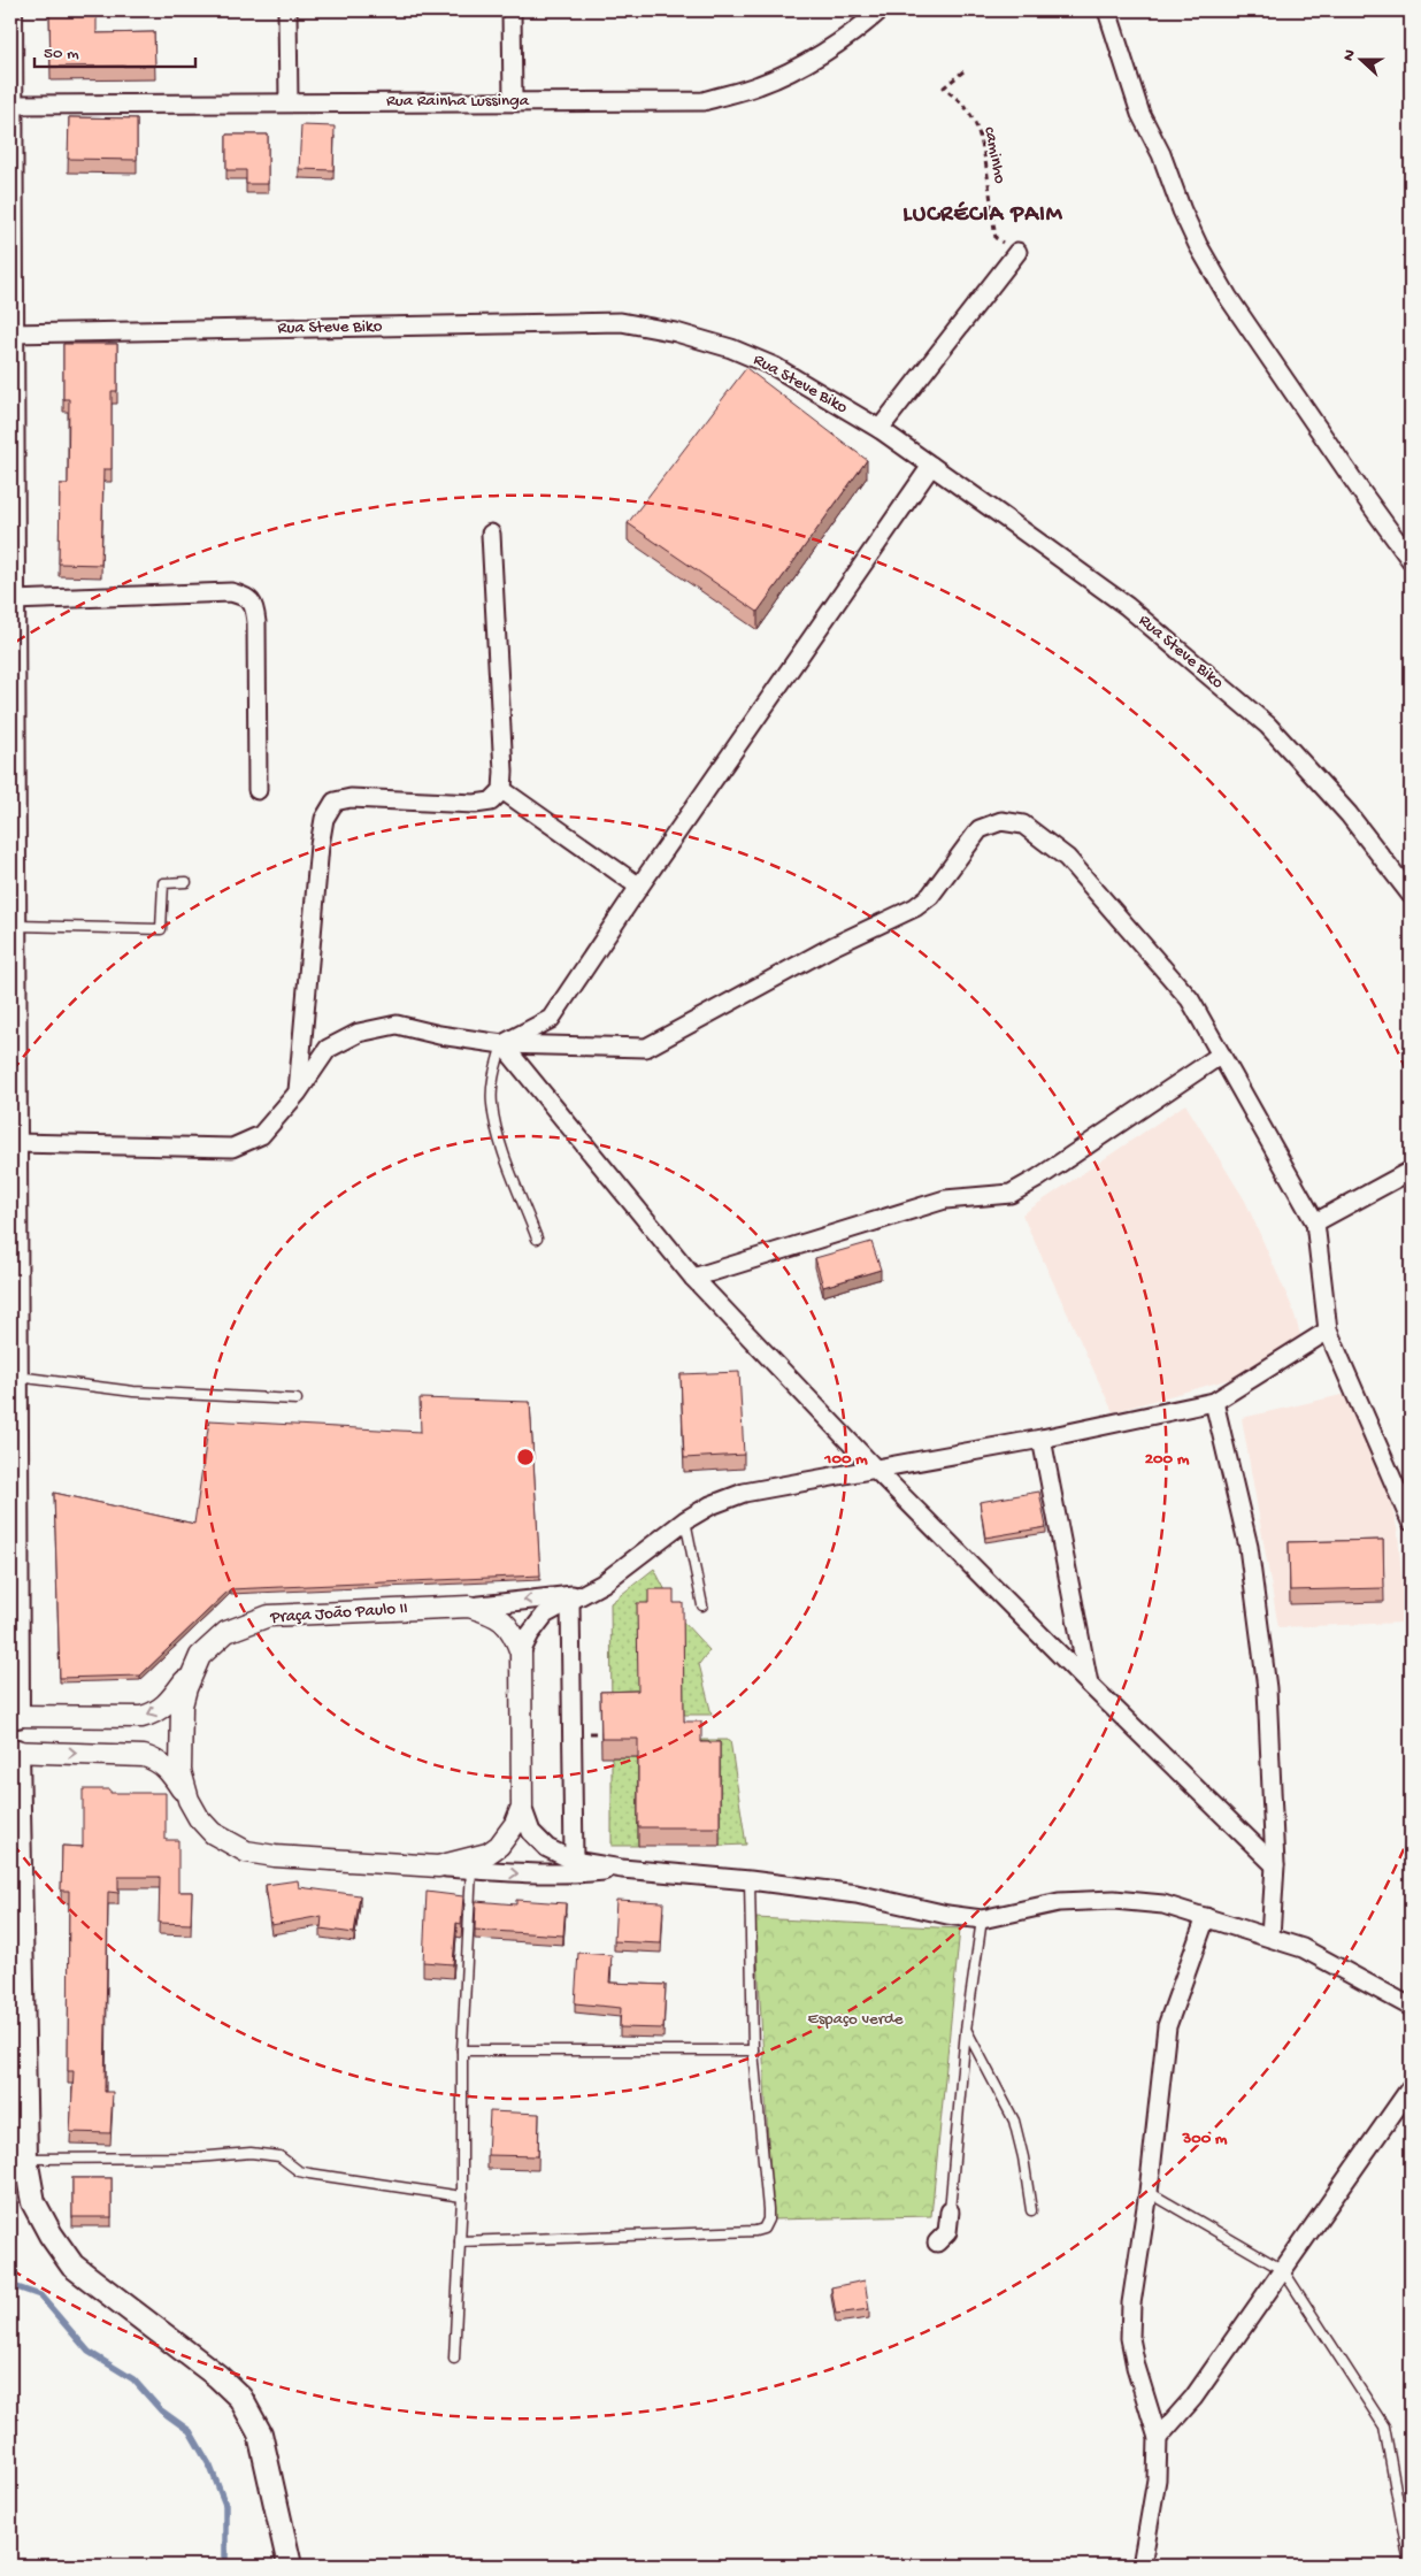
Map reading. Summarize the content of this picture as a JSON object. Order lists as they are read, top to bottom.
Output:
{
  "streets": {
    "street": ["Rua Rainha Lussinga", "Rua Steve Biko", "Praça João Paulo II"],
    "path": ["caminho"]
  },
  "districts": ["LUCRÉCIA PAIM"],
  "parks": ["Espaço verde"],
  "scale_bar": "50 m",
  "north": "left",
  "rings": ["100 m", "200 m", "300 m"]
}
